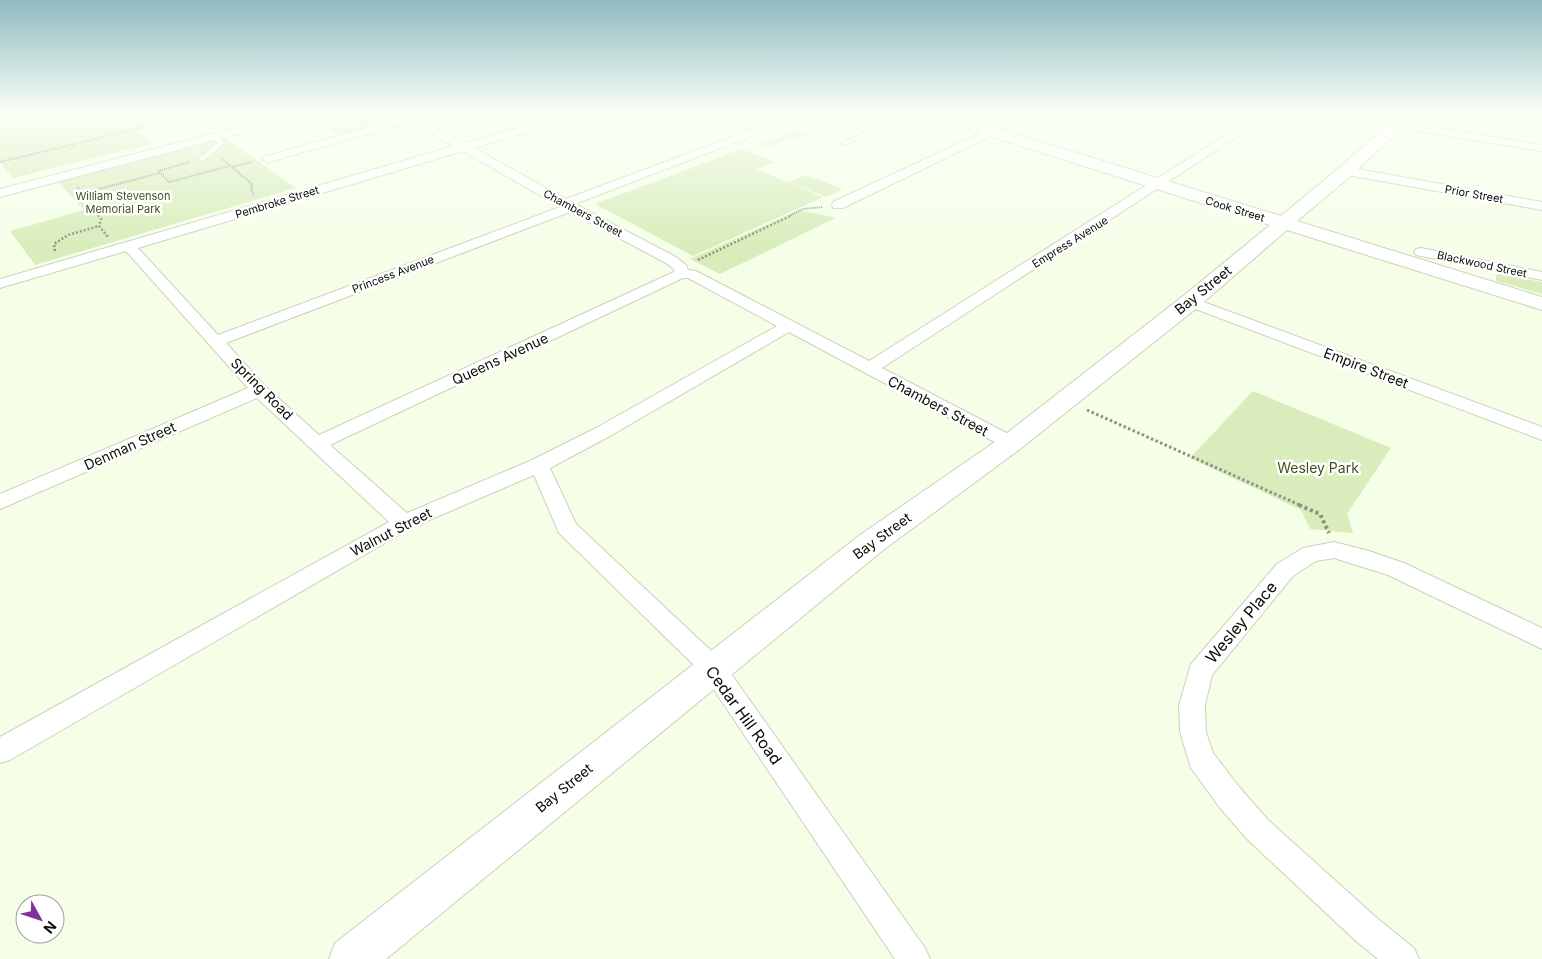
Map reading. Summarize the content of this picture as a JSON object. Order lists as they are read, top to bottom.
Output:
{
  "streets": {
    "main road": ["Cook Street", "Bay Street"],
    "street": [
      "Prior Street",
      "Pembroke Street",
      "Chambers Street",
      "Empress Avenue",
      "Blackwood Street",
      "Princess Avenue",
      "Queens Avenue",
      "Empire Street",
      "Spring Road",
      "Denman Street",
      "Walnut Street",
      "Wesley Place",
      "Cedar Hill Road"
    ]
  },
  "crossings": [
    ["Prior Street", "Bay Street"],
    ["Pembroke Street", "Spring Road"],
    ["Cook Street", "Empress Avenue"],
    ["Cook Street", "Bay Street"],
    ["Chambers Street", "Empress Avenue"],
    ["Chambers Street", "Princess Avenue"],
    ["Chambers Street", "Bay Street"],
    ["Chambers Street", "Queens Avenue"],
    ["Chambers Street", "Walnut Street"],
    ["Princess Avenue", "Spring Road"],
    ["Bay Street", "Empire Street"],
    ["Bay Street", "Cedar Hill Road"],
    ["Queens Avenue", "Spring Road"],
    ["Spring Road", "Denman Street"],
    ["Spring Road", "Walnut Street"],
    ["Walnut Street", "Cedar Hill Road"]
  ],
  "parks": ["William Stevenson Memorial Park", "Wesley Park"],
  "north": "bottom right"
}
